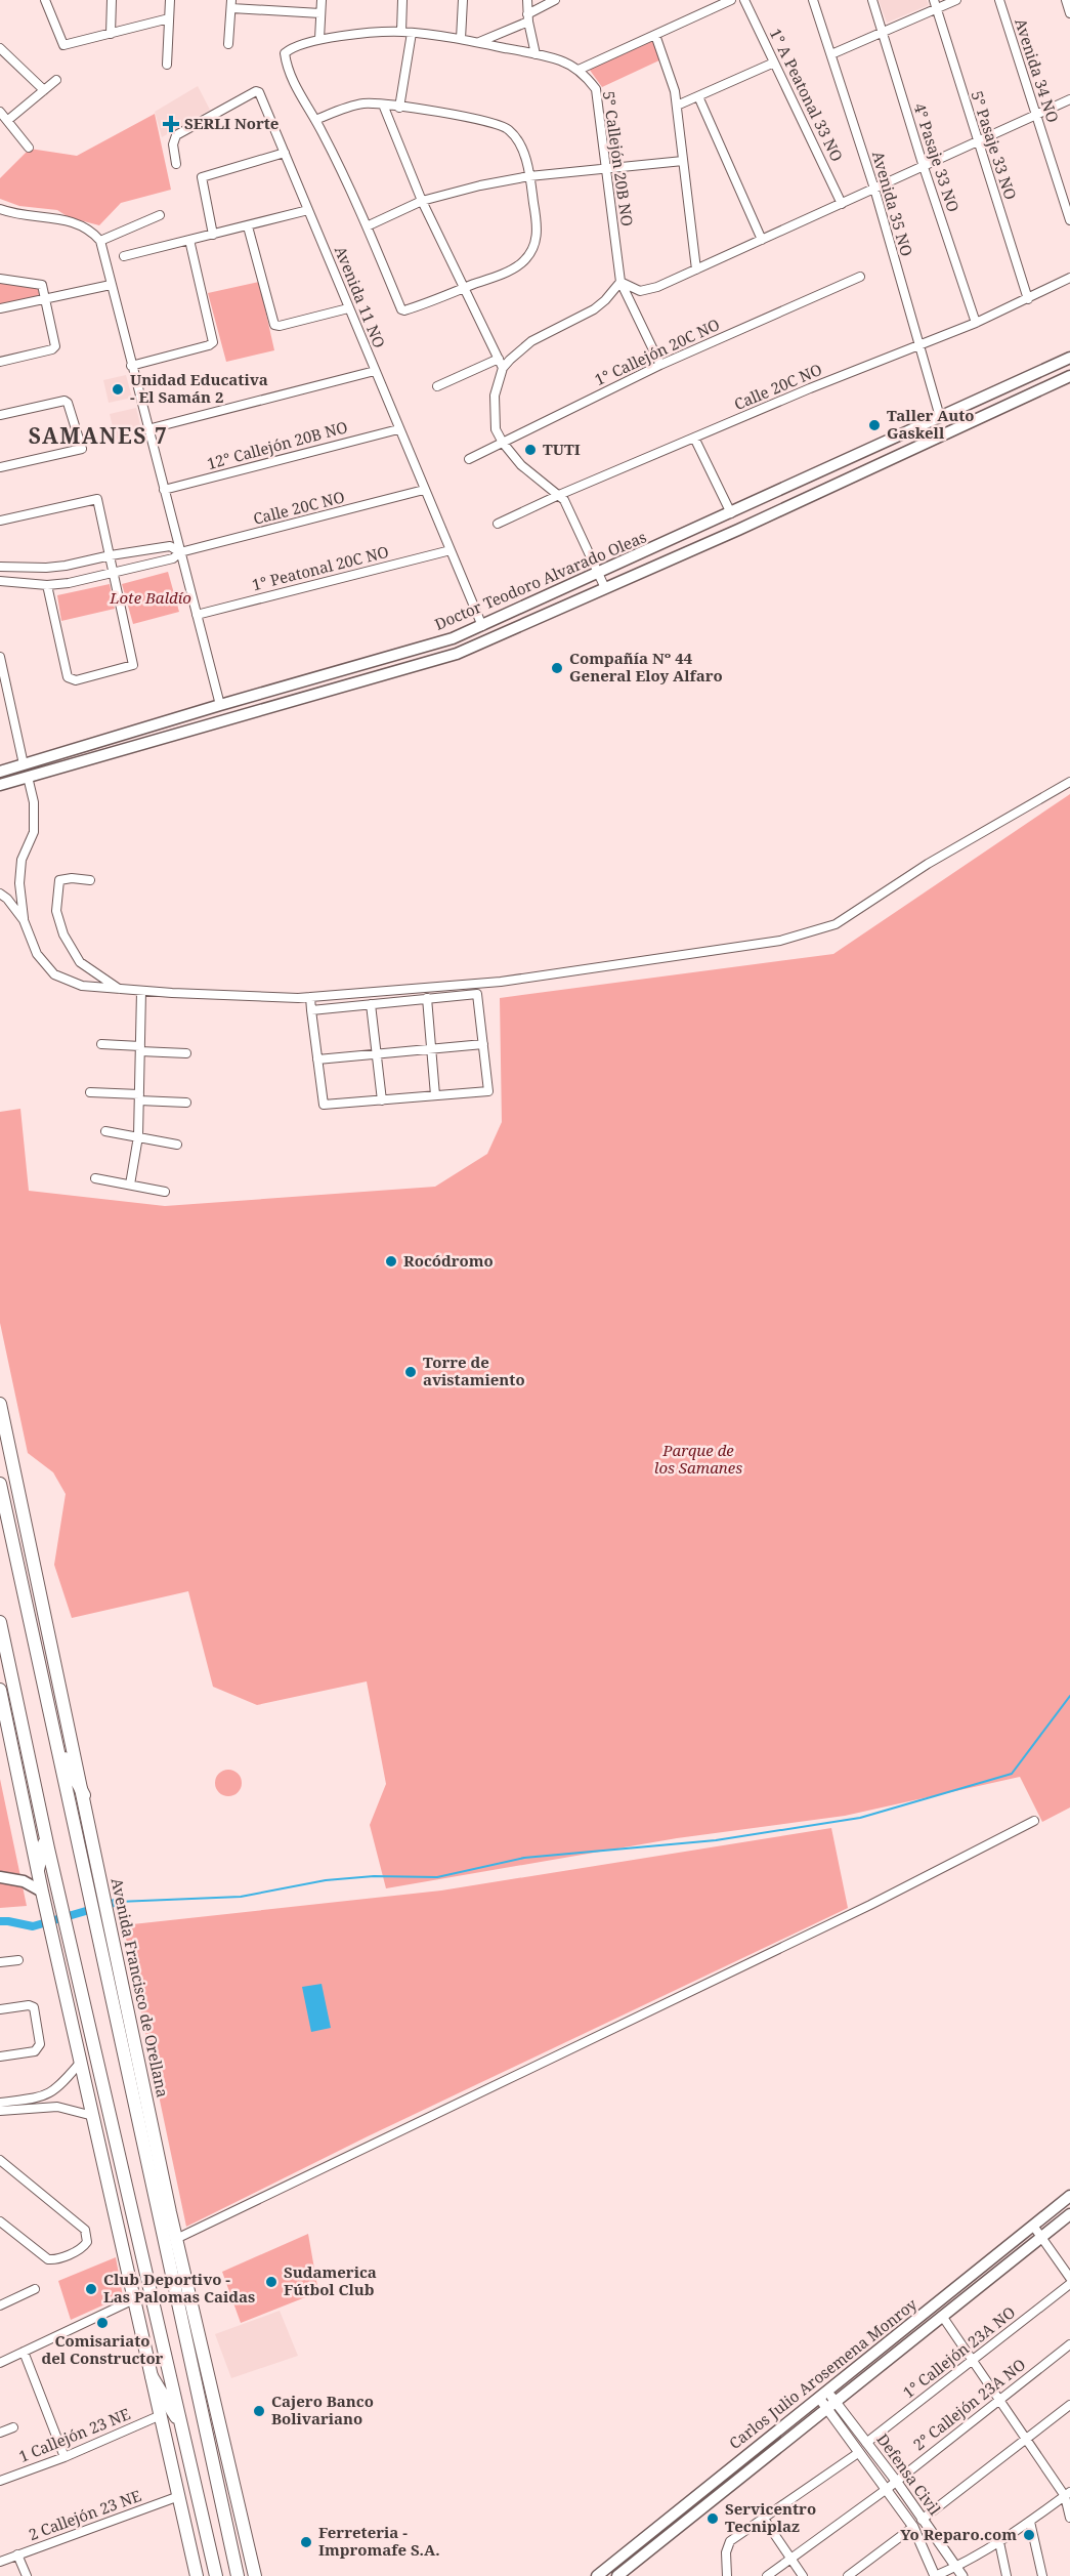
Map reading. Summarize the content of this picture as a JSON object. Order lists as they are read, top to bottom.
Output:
{
  "streets": {
    "main road": ["Doctor Teodoro Alvarado Oleas", "Avenida Francisco de Orellana", "Carlos Julio Arosemena Monroy"],
    "street": [
      "Avenida 34 NO",
      "1° A Peatonal 33 NO",
      "5° Pasaje 33 NO",
      "4° Pasaje 33 NO",
      "5° Callejón 20B NO",
      "Avenida 35 NO",
      "Avenida 11 NO",
      "1° Callejón 20C NO",
      "Calle 20C NO",
      "12° Callejón 20B NO",
      "1° Peatonal 20C NO",
      "1° Callejón 23A NO",
      "2° Callejón 23A NO",
      "1 Callejón 23 NE",
      "Defensa Civil",
      "2 Callejón 23 NE"
    ]
  },
  "crossings": [
    ["5° Pasaje 33 NO", "Calle 20C NO"],
    ["4° Pasaje 33 NO", "Calle 20C NO"],
    ["5° Callejón 20B NO", "1° Callejón 20C NO"],
    ["Avenida 35 NO", "Calle 20C NO"],
    ["Avenida 35 NO", "Doctor Teodoro Alvarado Oleas"],
    ["Avenida 11 NO", "Calle 20C NO"],
    ["Avenida 11 NO", "12° Callejón 20B NO"],
    ["Avenida 11 NO", "1° Peatonal 20C NO"],
    ["Avenida 11 NO", "Doctor Teodoro Alvarado Oleas"],
    ["1° Callejón 23A NO", "Defensa Civil"],
    ["Carlos Julio Arosemena Monroy", "Defensa Civil"],
    ["2° Callejón 23A NO", "Defensa Civil"]
  ],
  "districts": ["SAMANES 7"],
  "parks": ["Lote Baldío", "Parque de los Samanes"],
  "places": {
    "health": ["SERLI Norte"],
    "other": [
      "Unidad Educativa - El Samán 2",
      "Taller Auto Gaskell",
      "TUTI",
      "Compañía Nº 44 General Eloy Alfaro",
      "Rocódromo",
      "Torre de avistamiento",
      "Sudamerica Fútbol Club",
      "Club Deportivo - Las Palomas Caidas",
      "Comisariato del Constructor",
      "Cajero Banco Bolivariano",
      "Servicentro Tecniplaz",
      "Yo Reparo.com",
      "Ferreteria - Impromafe S.A."
    ]
  }
}
